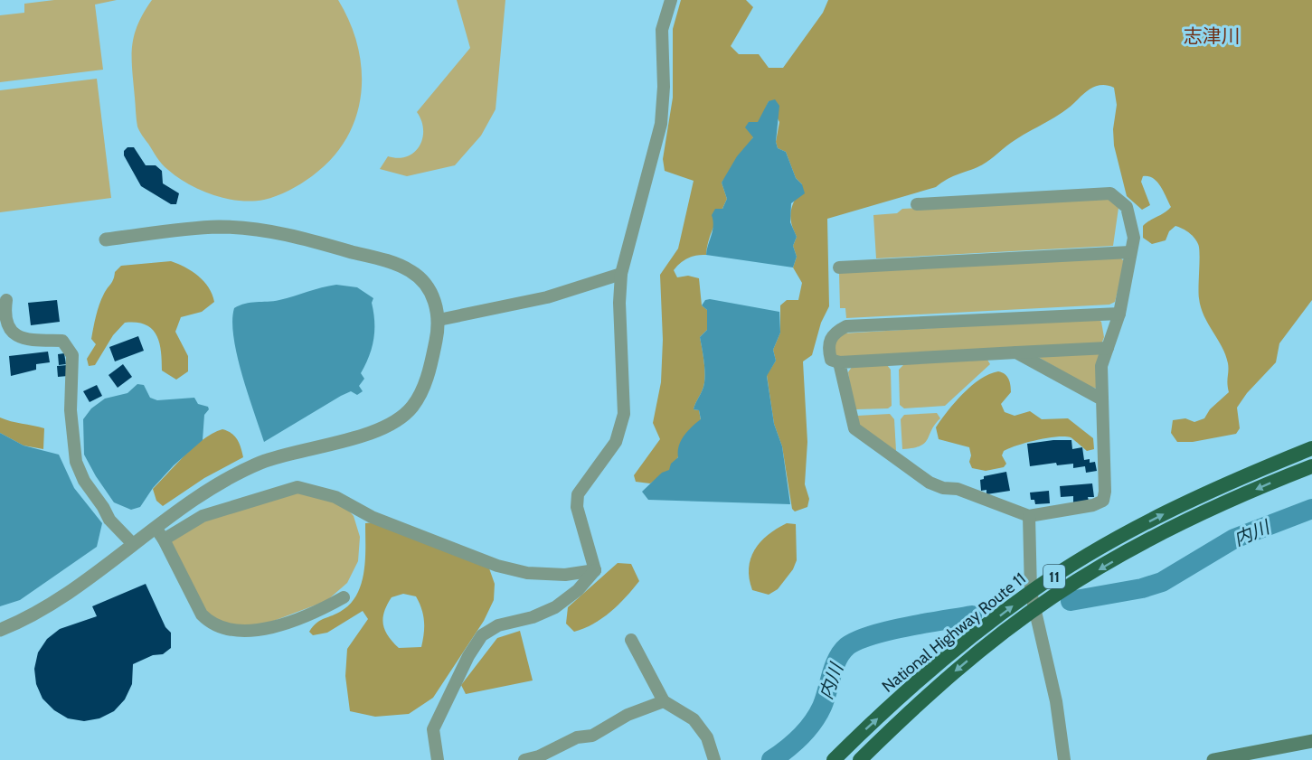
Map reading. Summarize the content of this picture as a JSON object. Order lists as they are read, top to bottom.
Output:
{
  "streets": {
    "highway": ["11", "National Highway Route 11"]
  },
  "districts": ["志津川"],
  "water": ["内川"]
}
